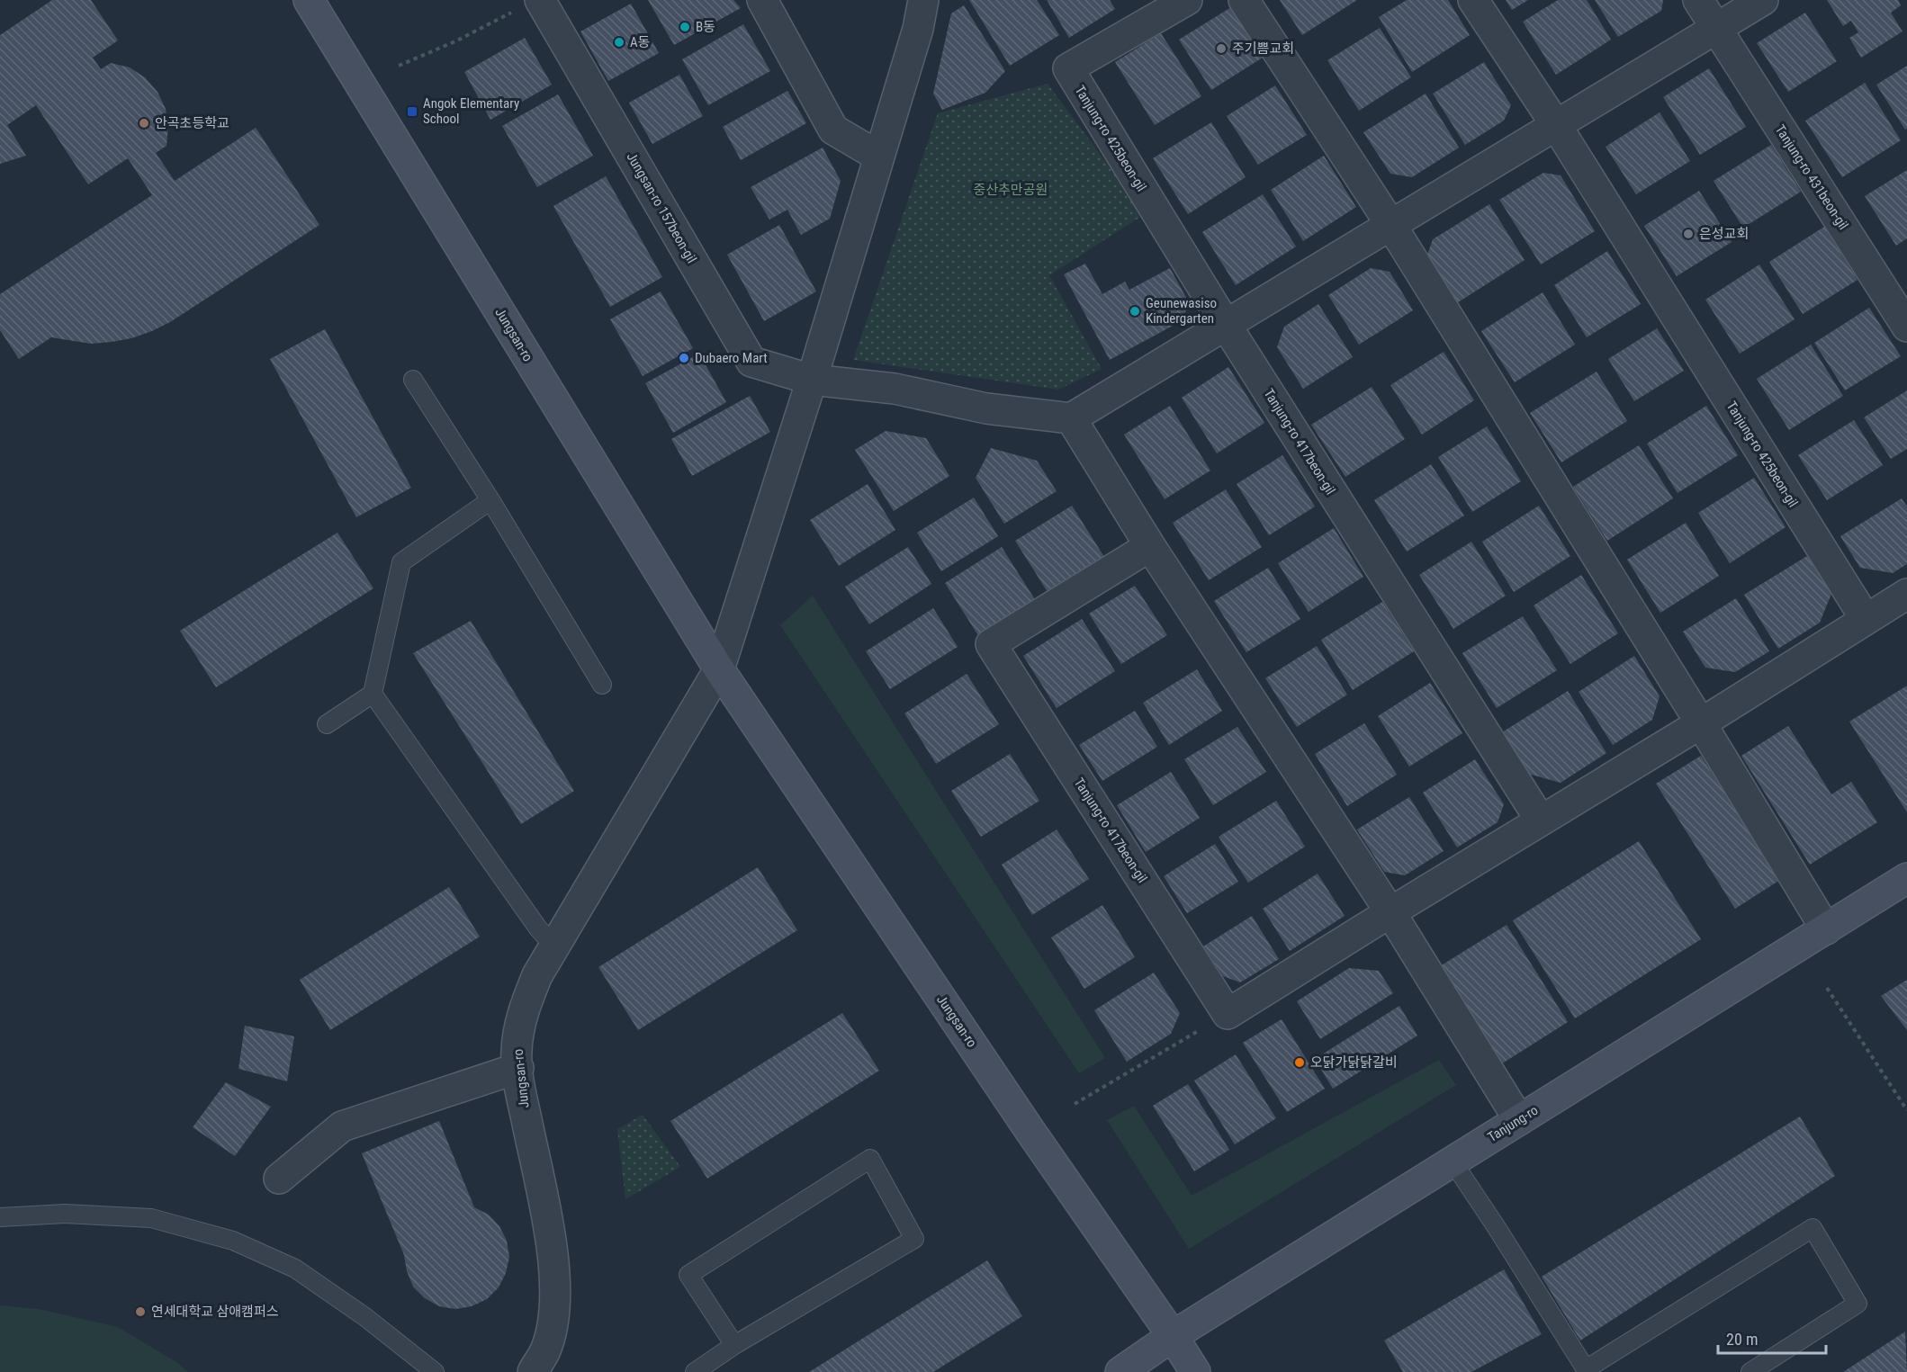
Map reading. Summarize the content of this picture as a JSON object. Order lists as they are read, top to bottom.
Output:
{
  "streets": {
    "main road": ["Jungsan-ro", "Tanjung-ro"],
    "street": [
      "Tanjung-ro 425beon-gil",
      "Tanjung-ro 431beon-gil",
      "Jungsan-ro 157beon-gil",
      "Tanjung-ro 417beon-gil"
    ]
  },
  "crossings": [
    ["Tanjung-ro 425beon-gil", "Tanjung-ro 417beon-gil"],
    ["Jungsan-ro", "Tanjung-ro"]
  ],
  "parks": ["중산추만공원"],
  "places": {
    "other": [
      "B동",
      "A동",
      "주기쁨교회",
      "안곡초등학교",
      "은성교회",
      "Geunewasiso Kindergarten",
      "Dubaero Mart",
      "오닭가닭닭갈비",
      "연세대학교 삼애캠퍼스"
    ],
    "transit": ["Angok Elementary School"]
  },
  "scale_bar": "20 m"
}
